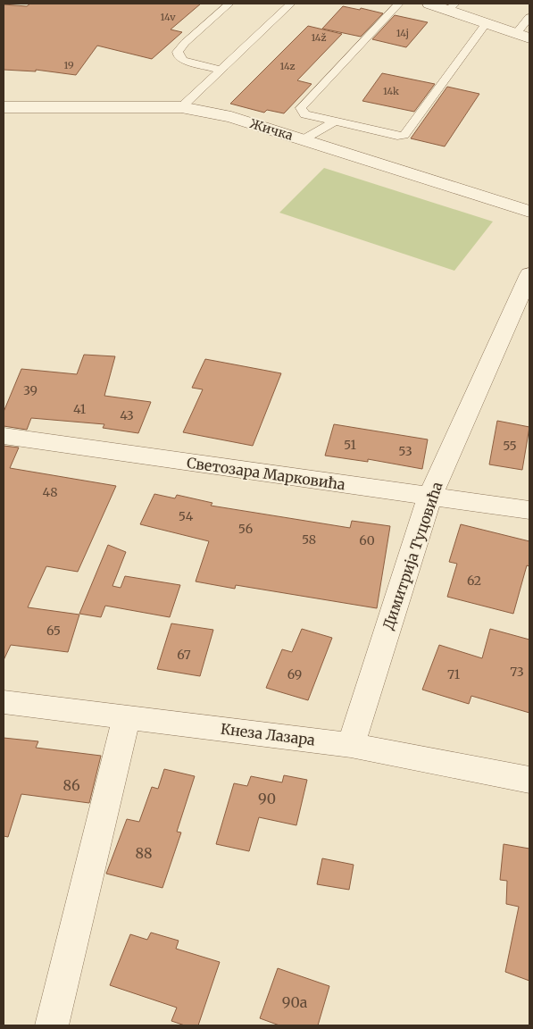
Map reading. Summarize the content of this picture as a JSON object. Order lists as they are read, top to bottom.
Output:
{
  "streets": {
    "street": [
      "Жичка",
      "Светозара Марковића",
      "Димитрија Туцовића",
      "Кнеза Лазара"
    ]
  },
  "crossings": [
    ["Светозара Марковића", "Димитрија Туцовића"],
    ["Димитрија Туцовића", "Кнеза Лазара"]
  ],
  "house_numbers": [
    "14v",
    "14j",
    "14ž",
    "19",
    "14z",
    "14k",
    "39",
    "41",
    "43",
    "51",
    "55",
    "53",
    "48",
    "54",
    "56",
    "58",
    "60",
    "62",
    "65",
    "67",
    "73",
    "69",
    "71",
    "86",
    "90",
    "88",
    "90a"
  ]
}
